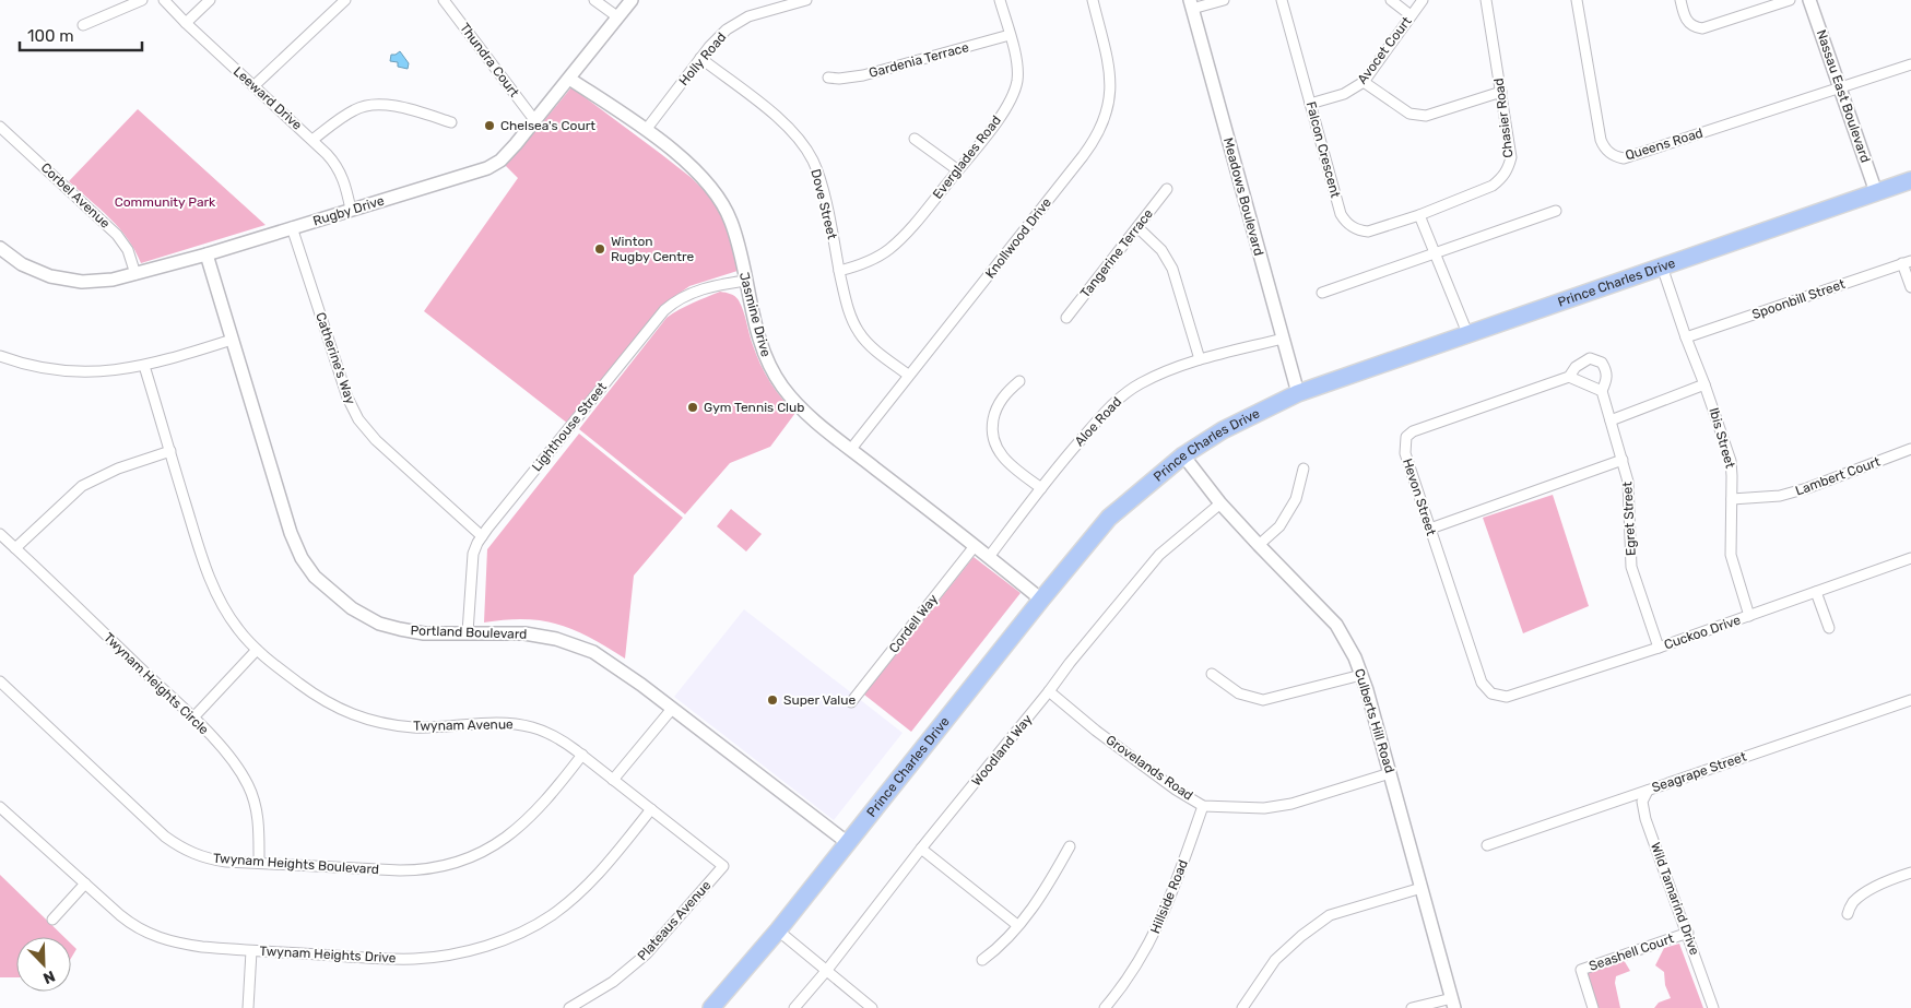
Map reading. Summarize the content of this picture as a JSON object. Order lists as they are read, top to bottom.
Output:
{
  "streets": {
    "highway": ["Prince Charles Drive"],
    "street": [
      "Avocet Court",
      "Holly Road",
      "Thundra Court",
      "Gardenia Terrace",
      "Nassau East Boulevard",
      "Leeward Drive",
      "Chasier Road",
      "Queens Road",
      "Falcon Crescent",
      "Everglades Road",
      "Corbel Avenue",
      "Meadows Boulevard",
      "Dove Street",
      "Rugby Drive",
      "Knollwood Drive",
      "Tangerine Terrace",
      "Spoonbill Street",
      "Jasmine Drive",
      "Catherine's Way",
      "Aloe Road",
      "Lighthouse Street",
      "Ibis Street",
      "Lambert Court",
      "Hevon Street",
      "Egret Street",
      "Cordell Way",
      "Portland Boulevard",
      "Cuckoo Drive",
      "Twynam Heights Circle",
      "Culberts Hill Road",
      "Twynam Avenue",
      "Woodland Way",
      "Grovelands Road",
      "Seagrape Street",
      "Twynam Heights Boulevard",
      "Hillside Road",
      "Wild Tamarind Drive",
      "Plateaus Avenue",
      "Seashell Court",
      "Twynam Heights Drive"
    ]
  },
  "crossings": [
    ["Avocet Court", "Falcon Crescent"],
    ["Holly Road", "Dove Street"],
    ["Holly Road", "Jasmine Drive"],
    ["Thundra Court", "Rugby Drive"],
    ["Gardenia Terrace", "Everglades Road"],
    ["Nassau East Boulevard", "Queens Road"],
    ["Nassau East Boulevard", "Prince Charles Drive"],
    ["Leeward Drive", "Rugby Drive"],
    ["Chasier Road", "Falcon Crescent"],
    ["Everglades Road", "Dove Street"],
    ["Corbel Avenue", "Rugby Drive"],
    ["Meadows Boulevard", "Prince Charles Drive"],
    ["Meadows Boulevard", "Aloe Road"],
    ["Dove Street", "Knollwood Drive"],
    ["Rugby Drive", "Jasmine Drive"],
    ["Rugby Drive", "Catherine's Way"],
    ["Rugby Drive", "Portland Boulevard"],
    ["Knollwood Drive", "Jasmine Drive"],
    ["Prince Charles Drive", "Jasmine Drive"],
    ["Prince Charles Drive", "Ibis Street"],
    ["Prince Charles Drive", "Portland Boulevard"],
    ["Prince Charles Drive", "Culberts Hill Road"],
    ["Spoonbill Street", "Ibis Street"],
    ["Jasmine Drive", "Aloe Road"],
    ["Jasmine Drive", "Lighthouse Street"],
    ["Jasmine Drive", "Cordell Way"],
    ["Catherine's Way", "Lighthouse Street"],
    ["Lighthouse Street", "Portland Boulevard"],
    ["Ibis Street", "Lambert Court"],
    ["Ibis Street", "Cuckoo Drive"],
    ["Hevon Street", "Egret Street"],
    ["Hevon Street", "Cuckoo Drive"],
    ["Egret Street", "Cuckoo Drive"],
    ["Twynam Heights Circle", "Twynam Heights Boulevard"],
    ["Culberts Hill Road", "Woodland Way"],
    ["Culberts Hill Road", "Grovelands Road"],
    ["Twynam Avenue", "Twynam Heights Boulevard"],
    ["Twynam Avenue", "Plateaus Avenue"],
    ["Twynam Avenue", "Twynam Heights Drive"],
    ["Woodland Way", "Grovelands Road"],
    ["Grovelands Road", "Hillside Road"],
    ["Seagrape Street", "Wild Tamarind Drive"],
    ["Wild Tamarind Drive", "Seashell Court"]
  ],
  "parks": ["Community Park"],
  "places": [
    "Chelsea's Court",
    "Winton Rugby Centre",
    "Gym Tennis Club",
    "Super Value"
  ],
  "scale_bar": "100 m",
  "north": "bottom right"
}
